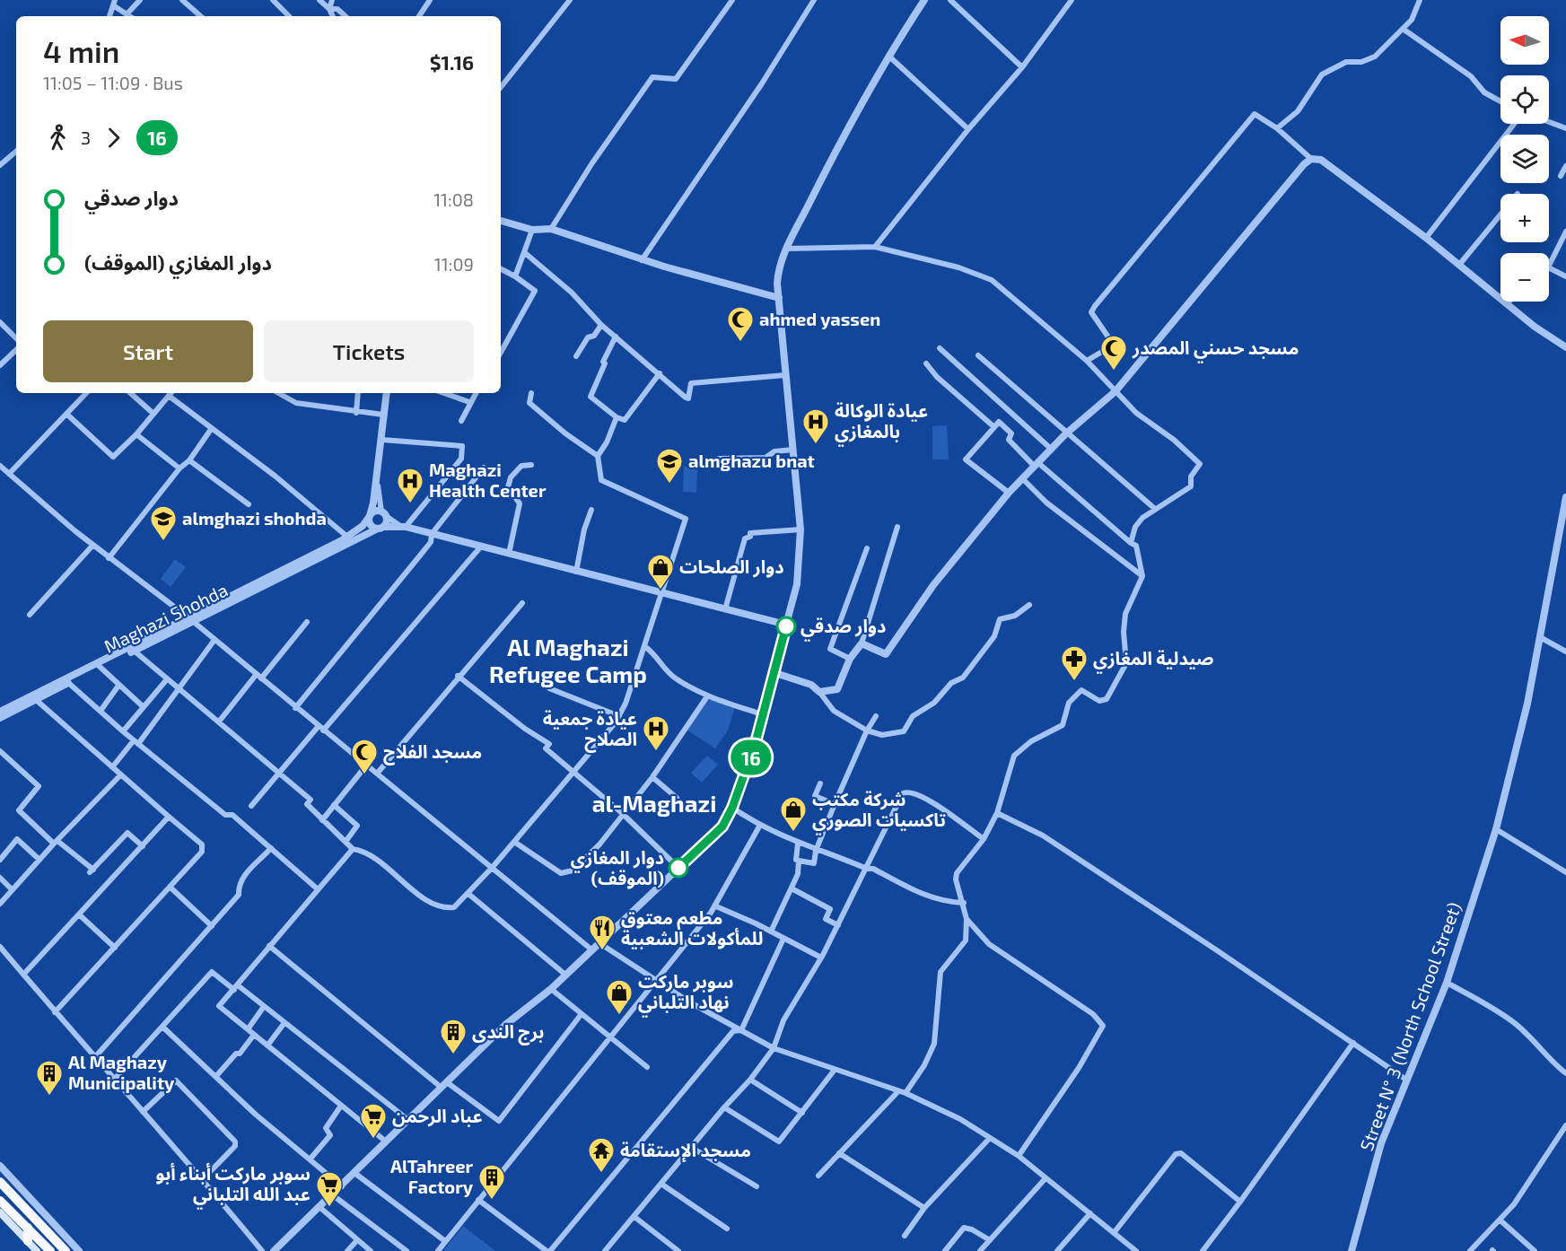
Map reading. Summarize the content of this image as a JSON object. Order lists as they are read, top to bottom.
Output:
{
  "streets": {
    "street": ["Maghazi Shohda", "Street N° 3 (North School Street)"]
  },
  "districts": ["Al Maghazi Refugee Camp", "al-Maghazi"],
  "places": {
    "mosque": ["ahmed yassen", "مسجد حسني المصدر", "مسجد الفلاح"],
    "hospital": ["عيادة الوكالة بالمغازي", "Maghazi Health Center", "عيادة جمعية الصلاح"],
    "school or university": ["almghazu bnat", "almghazi shohda"],
    "shop": ["دوار الصلحات", "شركة مكتب تاكسيات الصوري", "سوبر ماركت نهاد التلباني"],
    "other": ["دوار صدقي", "دوار المغازي (الموقف)"],
    "pharmacy": ["صيدلية المغازي"],
    "restaurant": ["مطعم معتوق للمأكولات الشعبية"],
    "building": ["برج الندى", "Al Maghazy Municipality", "AlTahreer Factory"],
    "supermarket": ["عباد الرحمن", "سوبر ماركت أبناء أبو عبد الله التلباني"],
    "temple": ["مسجد الإستقامة"]
  },
  "lines": ["bus line 16"],
  "north": "left",
  "page": {
    "on_map": "16",
    "map_buttons": ["+", "−"],
    "heading": ["4 min", "11:05 – 11:09 · Bus", "$1.16"],
    "legs": ["3", "16"],
    "list": [
      {
        "name": "دوار صدقي",
        "value": "11:08"
      },
      {
        "name": "دوار المغازي (الموقف)",
        "value": "11:09"
      }
    ],
    "buttons": ["Start", "Tickets"]
  }
}
